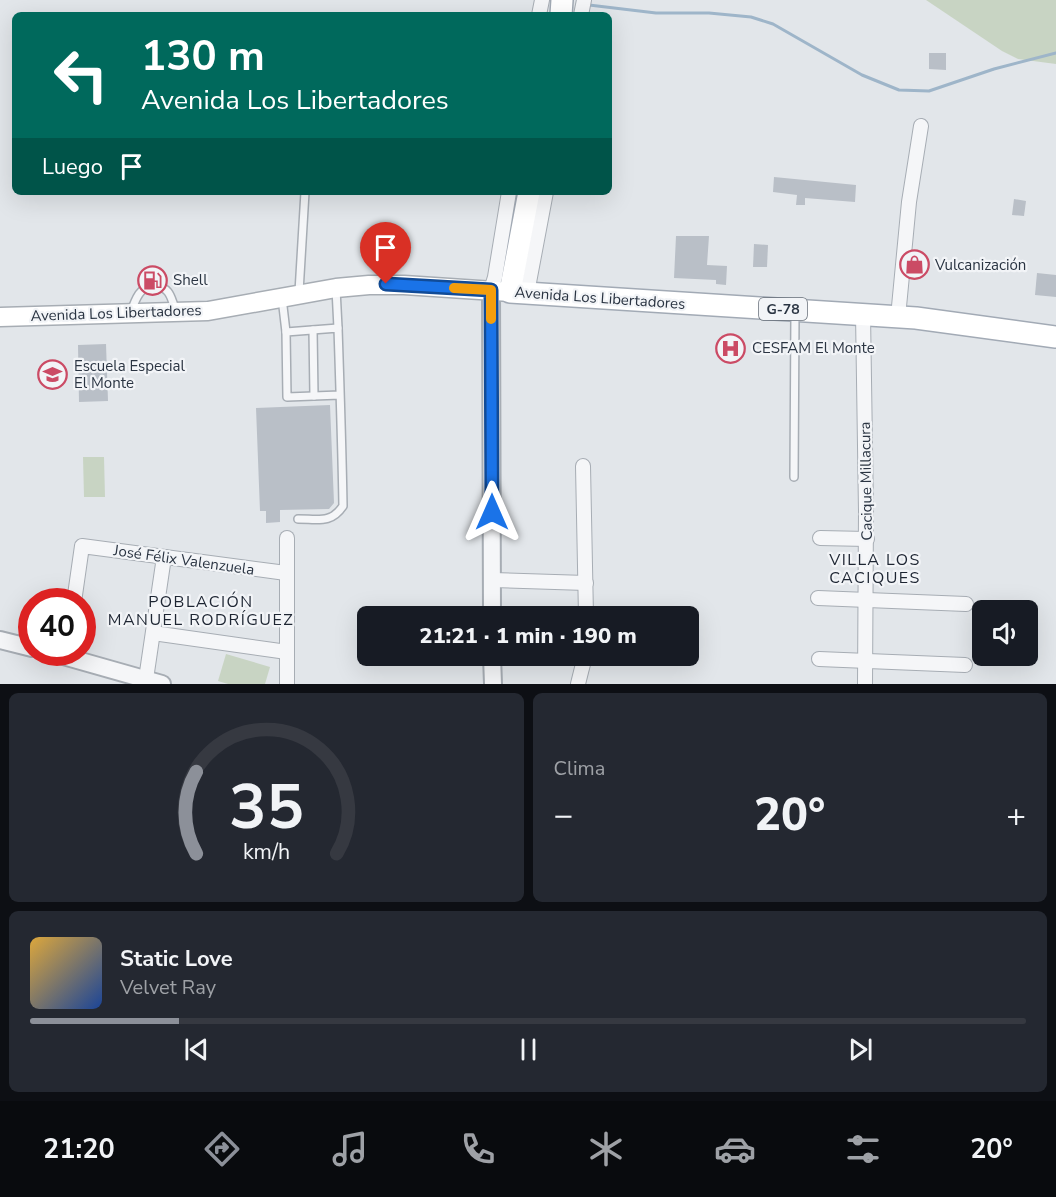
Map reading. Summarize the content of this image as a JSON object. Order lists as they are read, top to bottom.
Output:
{
  "streets": {
    "main road": ["Avenida Los Libertadores", "G-78"],
    "street": ["Cacique Millacura", "José Félix Valenzuela"]
  },
  "crossings": [
    ["Avenida Los Libertadores", "Cacique Millacura"]
  ],
  "districts": ["VILLA LOS CACIQUES", "POBLACIÓN MANUEL RODRÍGUEZ"],
  "places": {
    "shop": ["Vulcanización"],
    "fuel station": ["Shell"],
    "hospital": ["CESFAM El Monte"],
    "school or university": ["Escuela Especial El Monte"]
  },
  "page": {
    "turn": ["130 m", "Avenida Los Libertadores"],
    "then": "Luego",
    "limit": "40",
    "trip": "21:21 · 1 min · 190 m",
    "tile": "Clima",
    "heat": ["−", "20°", "+"],
    "song": ["Static Love", "Velvet Ray"],
    "tabs": ["21:20", "20°"],
    "gauge": ["35", "km/h"]
  }
}
